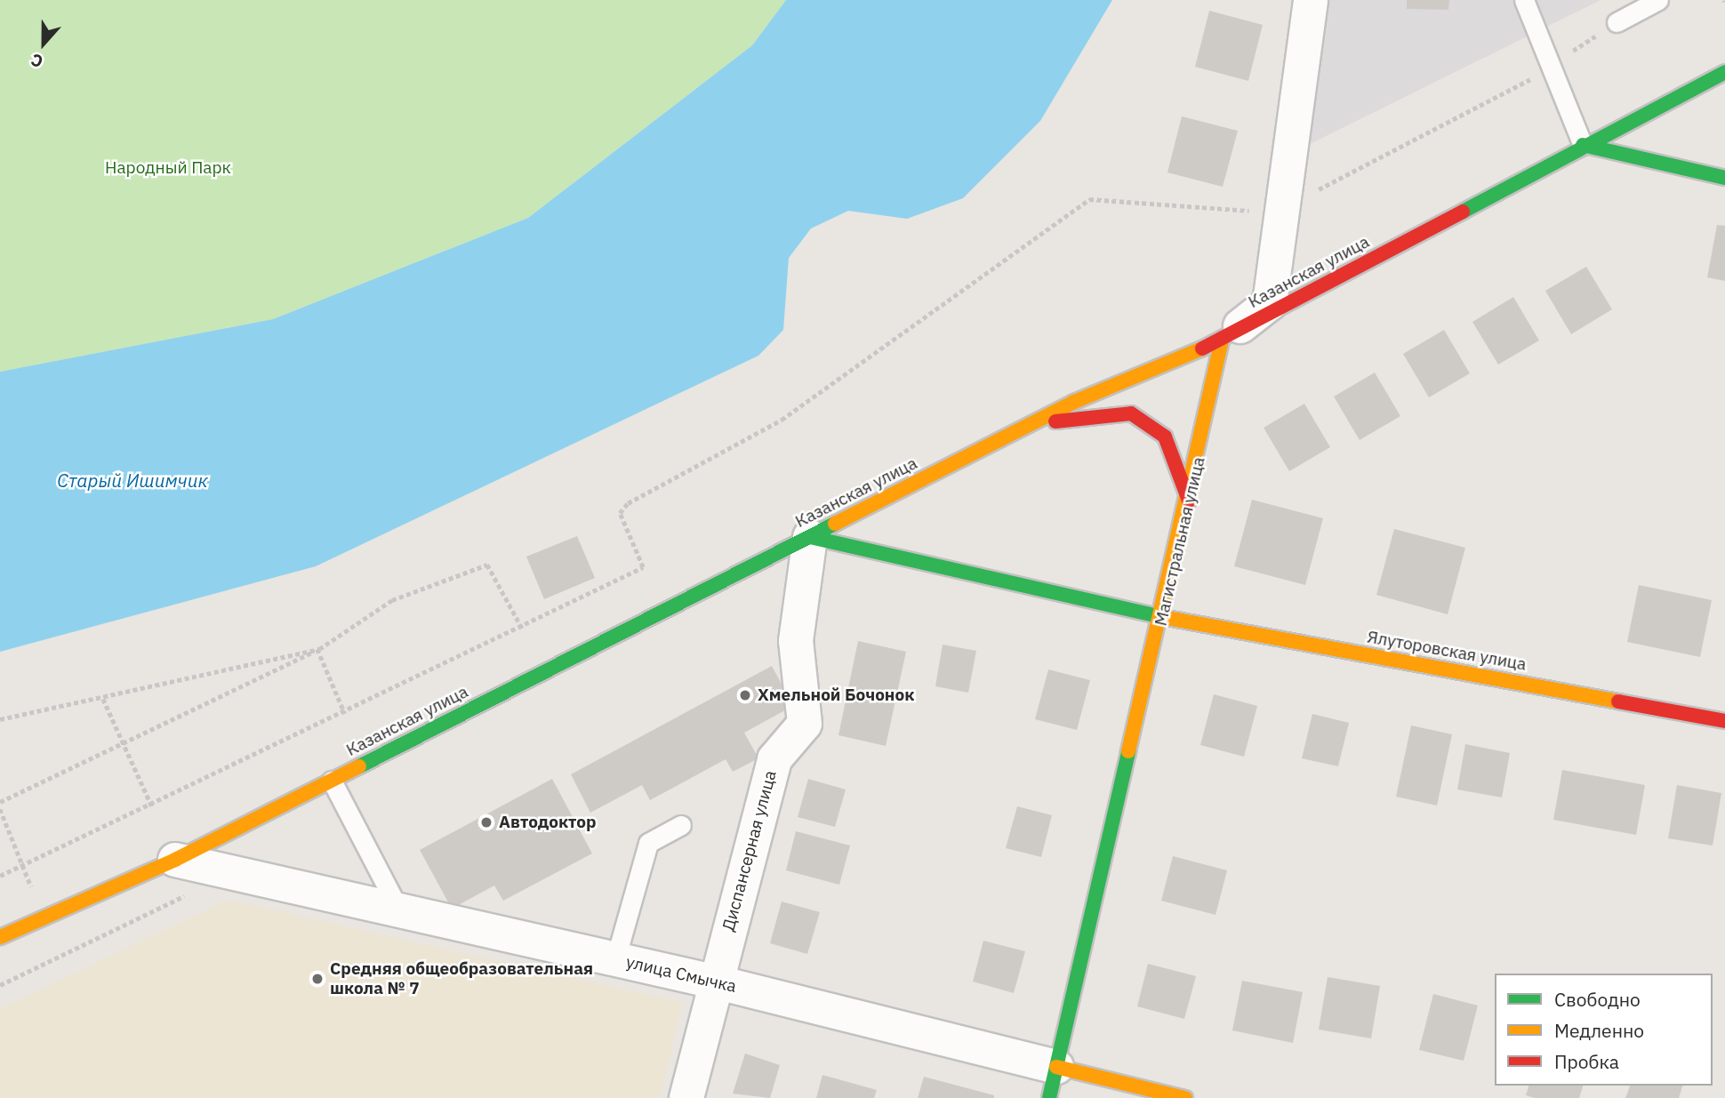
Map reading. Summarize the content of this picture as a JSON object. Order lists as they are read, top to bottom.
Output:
{
  "streets": {
    "main road": [
      "Казанская улица",
      "Магистральная улица",
      "Ялуторовская улица",
      "улица Смычка"
    ],
    "street": ["Диспансерная улица"]
  },
  "crossings": [
    ["Казанская улица", "Магистральная улица"],
    ["Казанская улица", "Ялуторовская улица"],
    ["Казанская улица", "Диспансерная улица"],
    ["Казанская улица", "улица Смычка"],
    ["Магистральная улица", "Ялуторовская улица"],
    ["Магистральная улица", "улица Смычка"],
    ["Ялуторовская улица", "Диспансерная улица"],
    ["Диспансерная улица", "улица Смычка"]
  ],
  "water": ["Старый Ишимчик"],
  "parks": ["Народный Парк"],
  "places": ["Хмельной Бочонок", "Автодоктор", "Средняя общеобразовательная школа № 7"],
  "legend": ["Свободно", "Медленно", "Пробка"],
  "north": "bottom"
}
